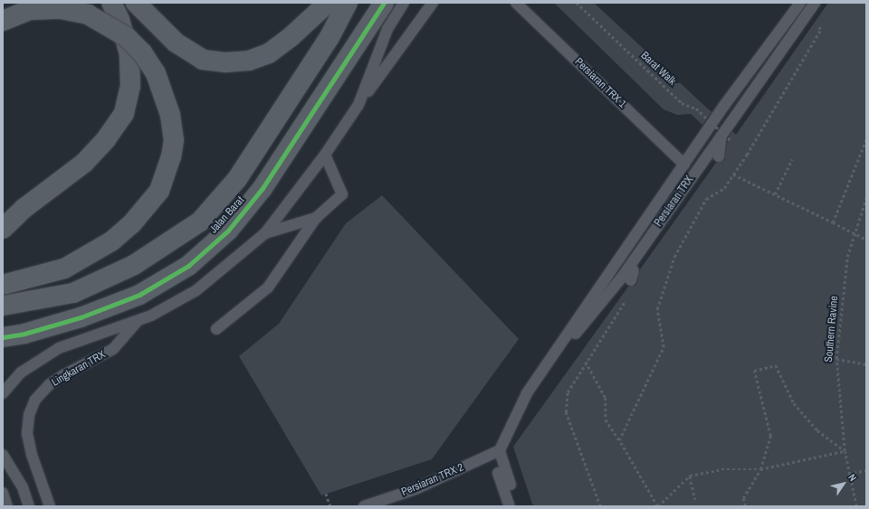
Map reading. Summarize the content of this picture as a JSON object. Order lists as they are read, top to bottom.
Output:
{
  "streets": {
    "street": ["Jalan Barat"],
    "lane": [
      "Persiaran TRX 1",
      "Persiaran TRX",
      "Lingkaran TRX",
      "Persiaran TRX 2"
    ],
    "path": ["Barat Walk", "Southern Ravine"]
  },
  "crossings": [
    ["Persiaran TRX 1", "Persiaran TRX"],
    ["Persiaran TRX", "Persiaran TRX 2"]
  ],
  "north": "top right"
}
